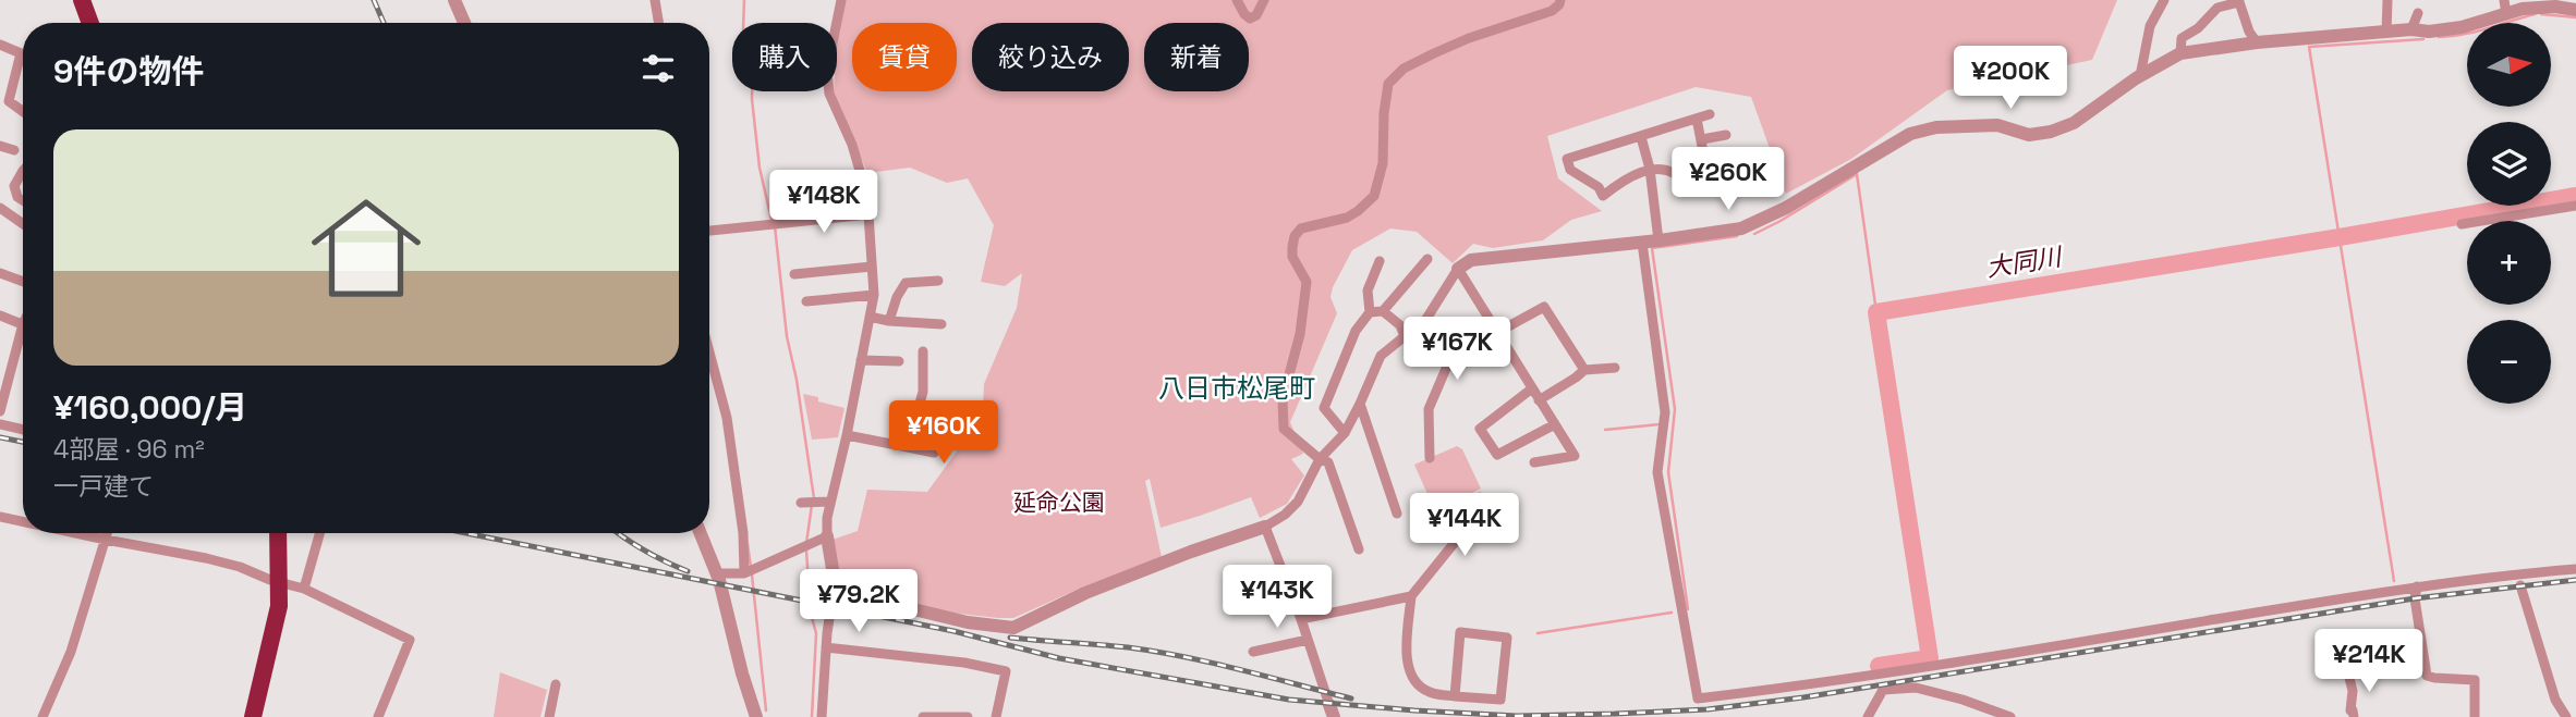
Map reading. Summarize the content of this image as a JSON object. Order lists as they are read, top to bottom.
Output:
{
  "districts": ["八日市松尾町"],
  "water": ["大同川"],
  "parks": ["延命公園"],
  "north": "right",
  "page": {
    "map_buttons": ["+", "−"],
    "chip": [
      "購入",
      "賃貸",
      "絞り込み",
      "新着"
    ],
    "heading": "9件の物件",
    "price": [
      "¥200K",
      "¥260K",
      "¥148K",
      "¥167K",
      "¥160K",
      "¥144K",
      "¥143K",
      "¥79.2K",
      "¥214K"
    ],
    "list": [
      {
        "name": "¥160,000/月",
        "note": "4部屋 · 96 m² · 一戸建て"
      }
    ]
  }
}
